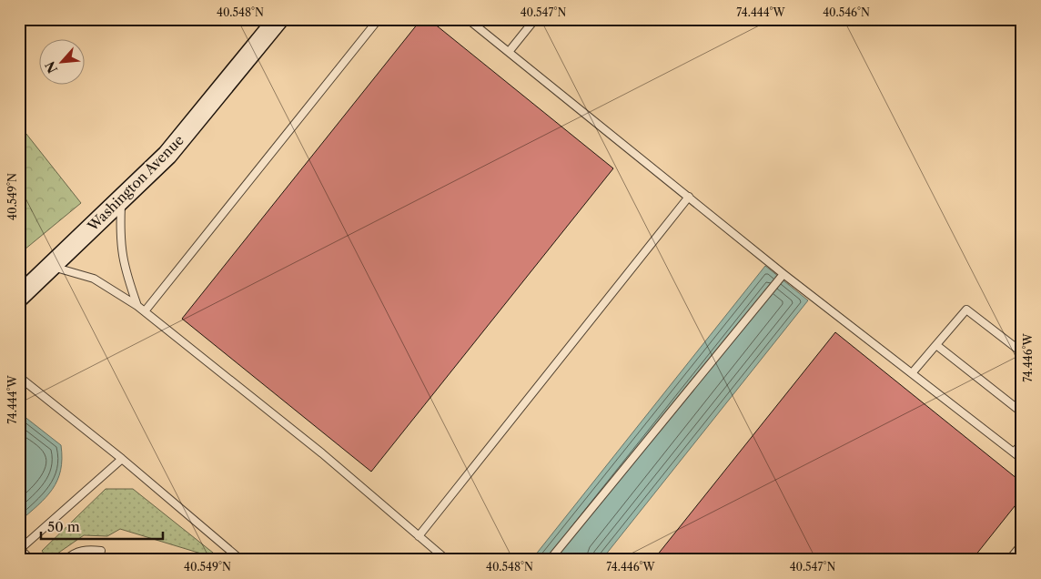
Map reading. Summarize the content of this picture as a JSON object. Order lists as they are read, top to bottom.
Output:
{
  "streets": {
    "main road": ["Washington Avenue"]
  },
  "scale_bar": "50 m",
  "north": "bottom left",
  "coordinates": [
    "40.548°N",
    "40.547°N",
    "74.444°W",
    "40.546°N",
    "40.549°N",
    "74.446°W"
  ]
}
